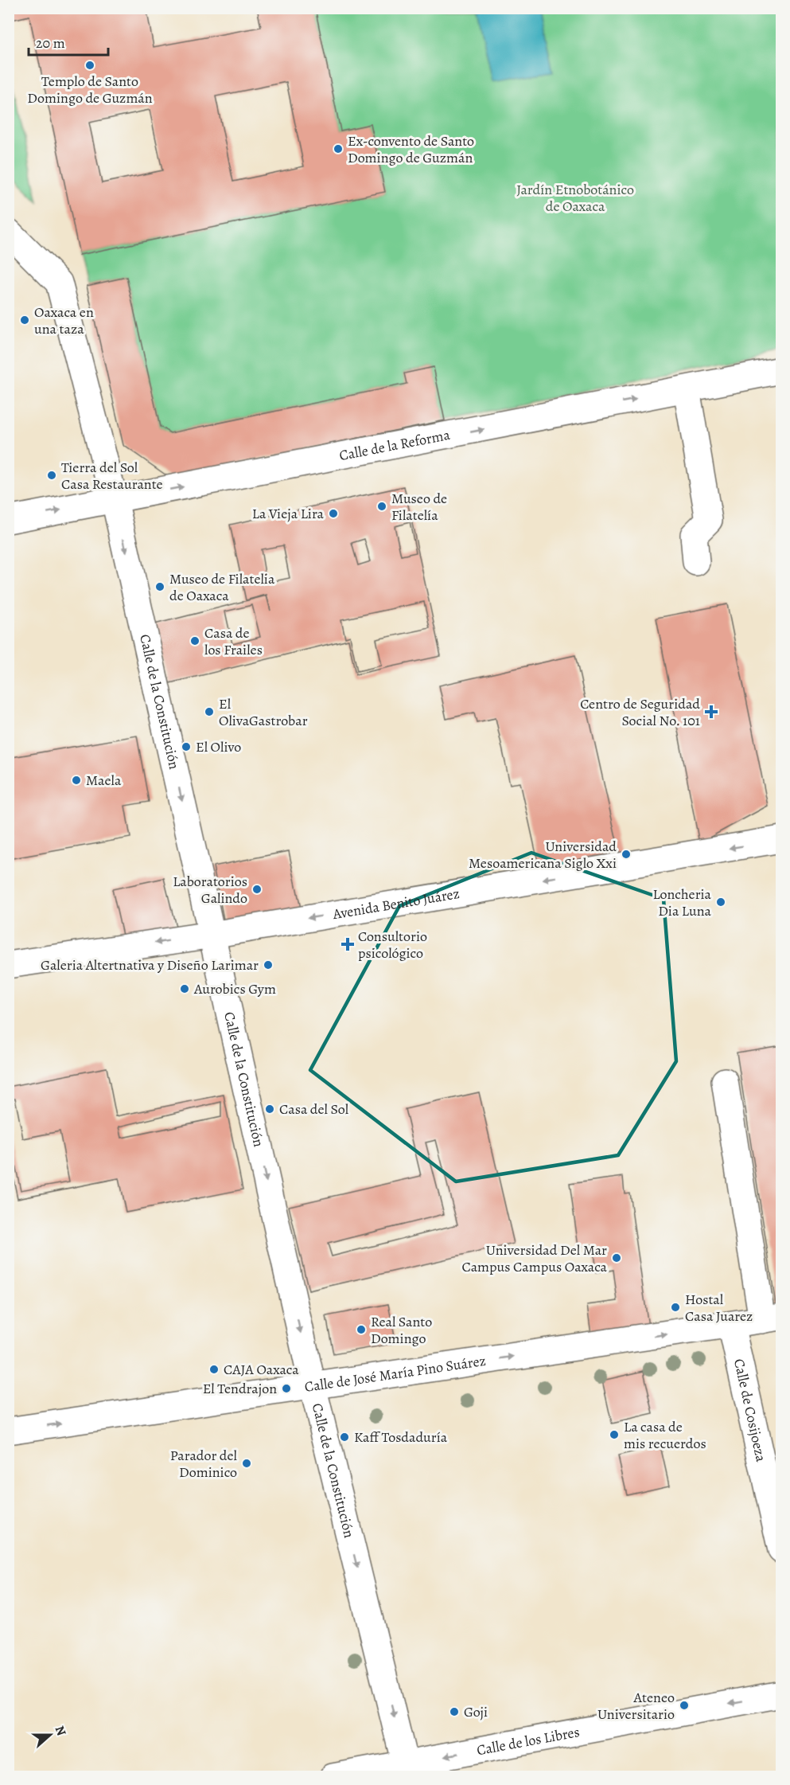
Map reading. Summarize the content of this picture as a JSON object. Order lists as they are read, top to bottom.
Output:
{
  "streets": {
    "street": [
      "Calle de la Reforma",
      "Calle de la Constitución",
      "Avenida Benito Juárez",
      "Calle de José María Pino Suárez",
      "Calle de Cosijoeza",
      "Calle de los Libres"
    ]
  },
  "crossings": [
    ["Calle de la Reforma", "Calle de la Constitución"],
    ["Calle de la Constitución", "Avenida Benito Juárez"],
    ["Calle de la Constitución", "Calle de José María Pino Suárez"],
    ["Calle de la Constitución", "Calle de los Libres"],
    ["Calle de José María Pino Suárez", "Calle de Cosijoeza"]
  ],
  "one_way": [
    "Calle de la Reforma",
    "Calle de la Constitución",
    "Avenida Benito Juárez",
    "Calle de José María Pino Suárez",
    "Calle de los Libres"
  ],
  "parks": ["Jardín Etnobotánico de Oaxaca"],
  "places": {
    "other": [
      "Templo de Santo Domingo de Guzmán",
      "Ex-convento de Santo Domingo de Guzmán",
      "Oaxaca en una taza",
      "Tierra del Sol Casa Restaurante",
      "Museo de Filatelía",
      "La Vieja Lira",
      "Museo de Filatelia de Oaxaca",
      "Casa de los Frailes",
      "El OlivaGastrobar",
      "El Olivo",
      "Maela",
      "Universidad Mesoamericana Siglo Xxi",
      "Laboratorios Galindo",
      "Loncheria Dia Luna",
      "Galeria Altertnativa y Diseño Larimar",
      "Aurobics Gym",
      "Casa del Sol",
      "Universidad Del Mar Campus Campus Oaxaca",
      "Hostal Casa Juarez",
      "Real Santo Domingo",
      "CAJA Oaxaca",
      "El Tendrajon",
      "La casa de mis recuerdos",
      "Kaff Tosdaduría",
      "Parador del Dominico",
      "Ateneo Universitario",
      "Goji"
    ],
    "health": ["Centro de Seguridad Social No. 101", "Consultorio psicológico"]
  },
  "scale_bar": "20 m",
  "north": "right"
}
